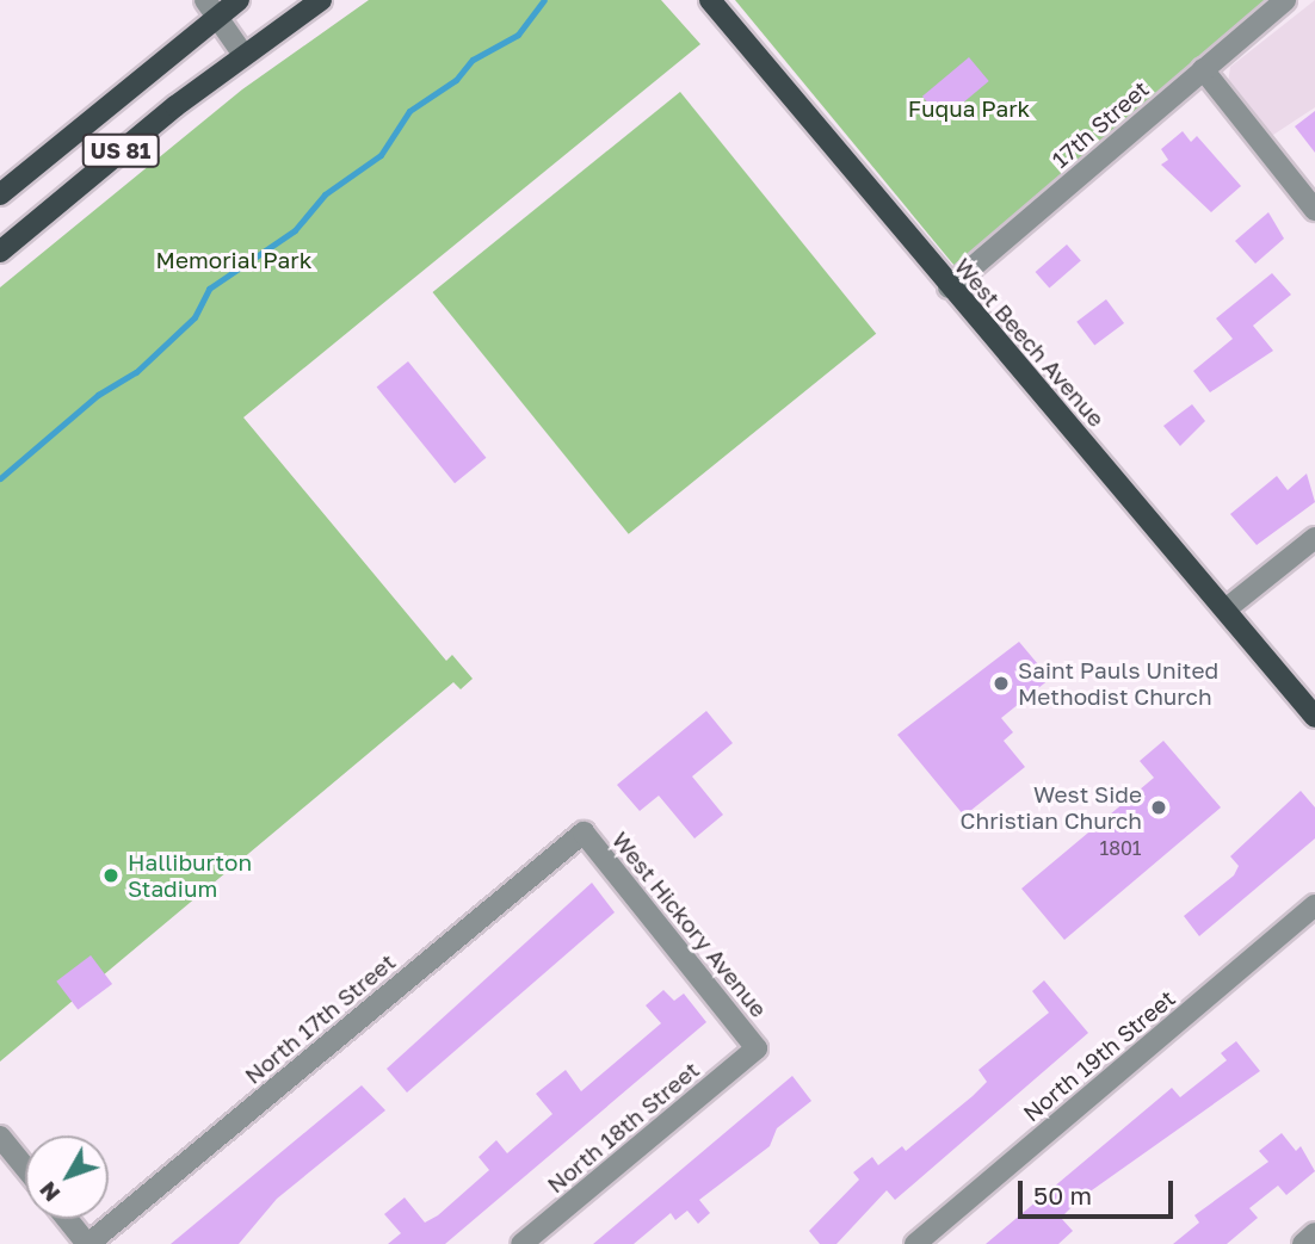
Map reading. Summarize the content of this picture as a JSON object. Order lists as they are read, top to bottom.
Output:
{
  "streets": {
    "main road": ["US 81", "West Beech Avenue"],
    "street": [
      "17th Street",
      "West Hickory Avenue",
      "North 17th Street",
      "North 19th Street",
      "North 18th Street"
    ]
  },
  "crossings": [
    ["17th Street", "West Beech Avenue"],
    ["West Hickory Avenue", "North 17th Street"],
    ["West Hickory Avenue", "North 18th Street"]
  ],
  "parks": ["Fuqua Park", "Memorial Park"],
  "places": ["Saint Pauls United Methodist Church", "West Side Christian Church", "Halliburton Stadium"],
  "house_numbers": ["1801"],
  "scale_bar": "50 m",
  "north": "bottom left"
}
